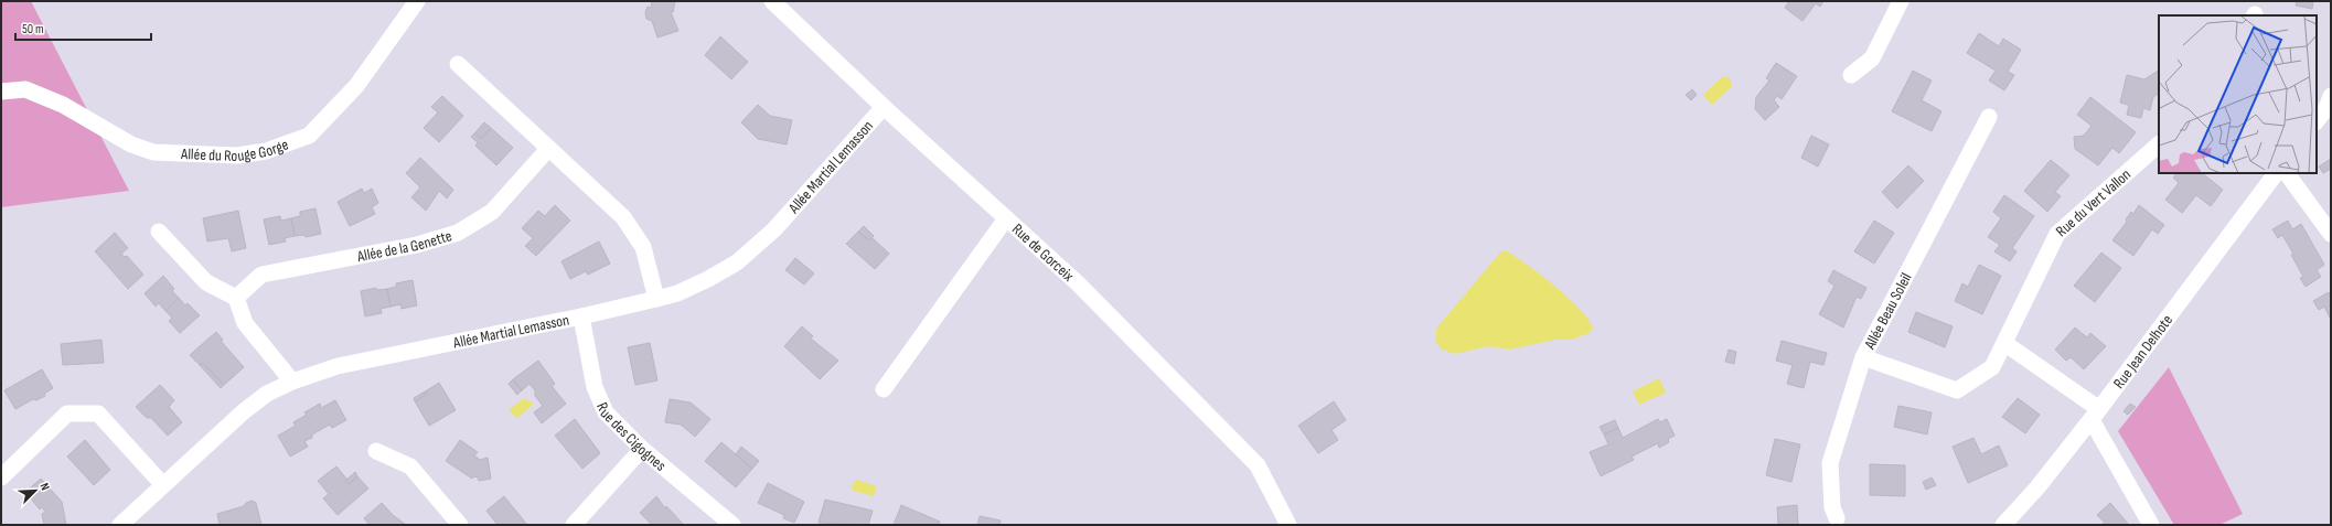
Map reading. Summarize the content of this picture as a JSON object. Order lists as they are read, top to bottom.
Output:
{
  "streets": {
    "street": [
      "Allée du Rouge Gorge",
      "Allée Martial Lemasson",
      "Rue du Vert Vallon",
      "Allée de la Genette",
      "Rue de Gorceix",
      "Allée Beau Soleil",
      "Rue Jean Delhote",
      "Rue des Cigognes"
    ]
  },
  "crossings": [
    ["Allée Martial Lemasson", "Rue de Gorceix"],
    ["Allée Martial Lemasson", "Rue des Cigognes"],
    ["Rue du Vert Vallon", "Allée Beau Soleil"]
  ],
  "scale_bar": "50 m",
  "north": "top right"
}
